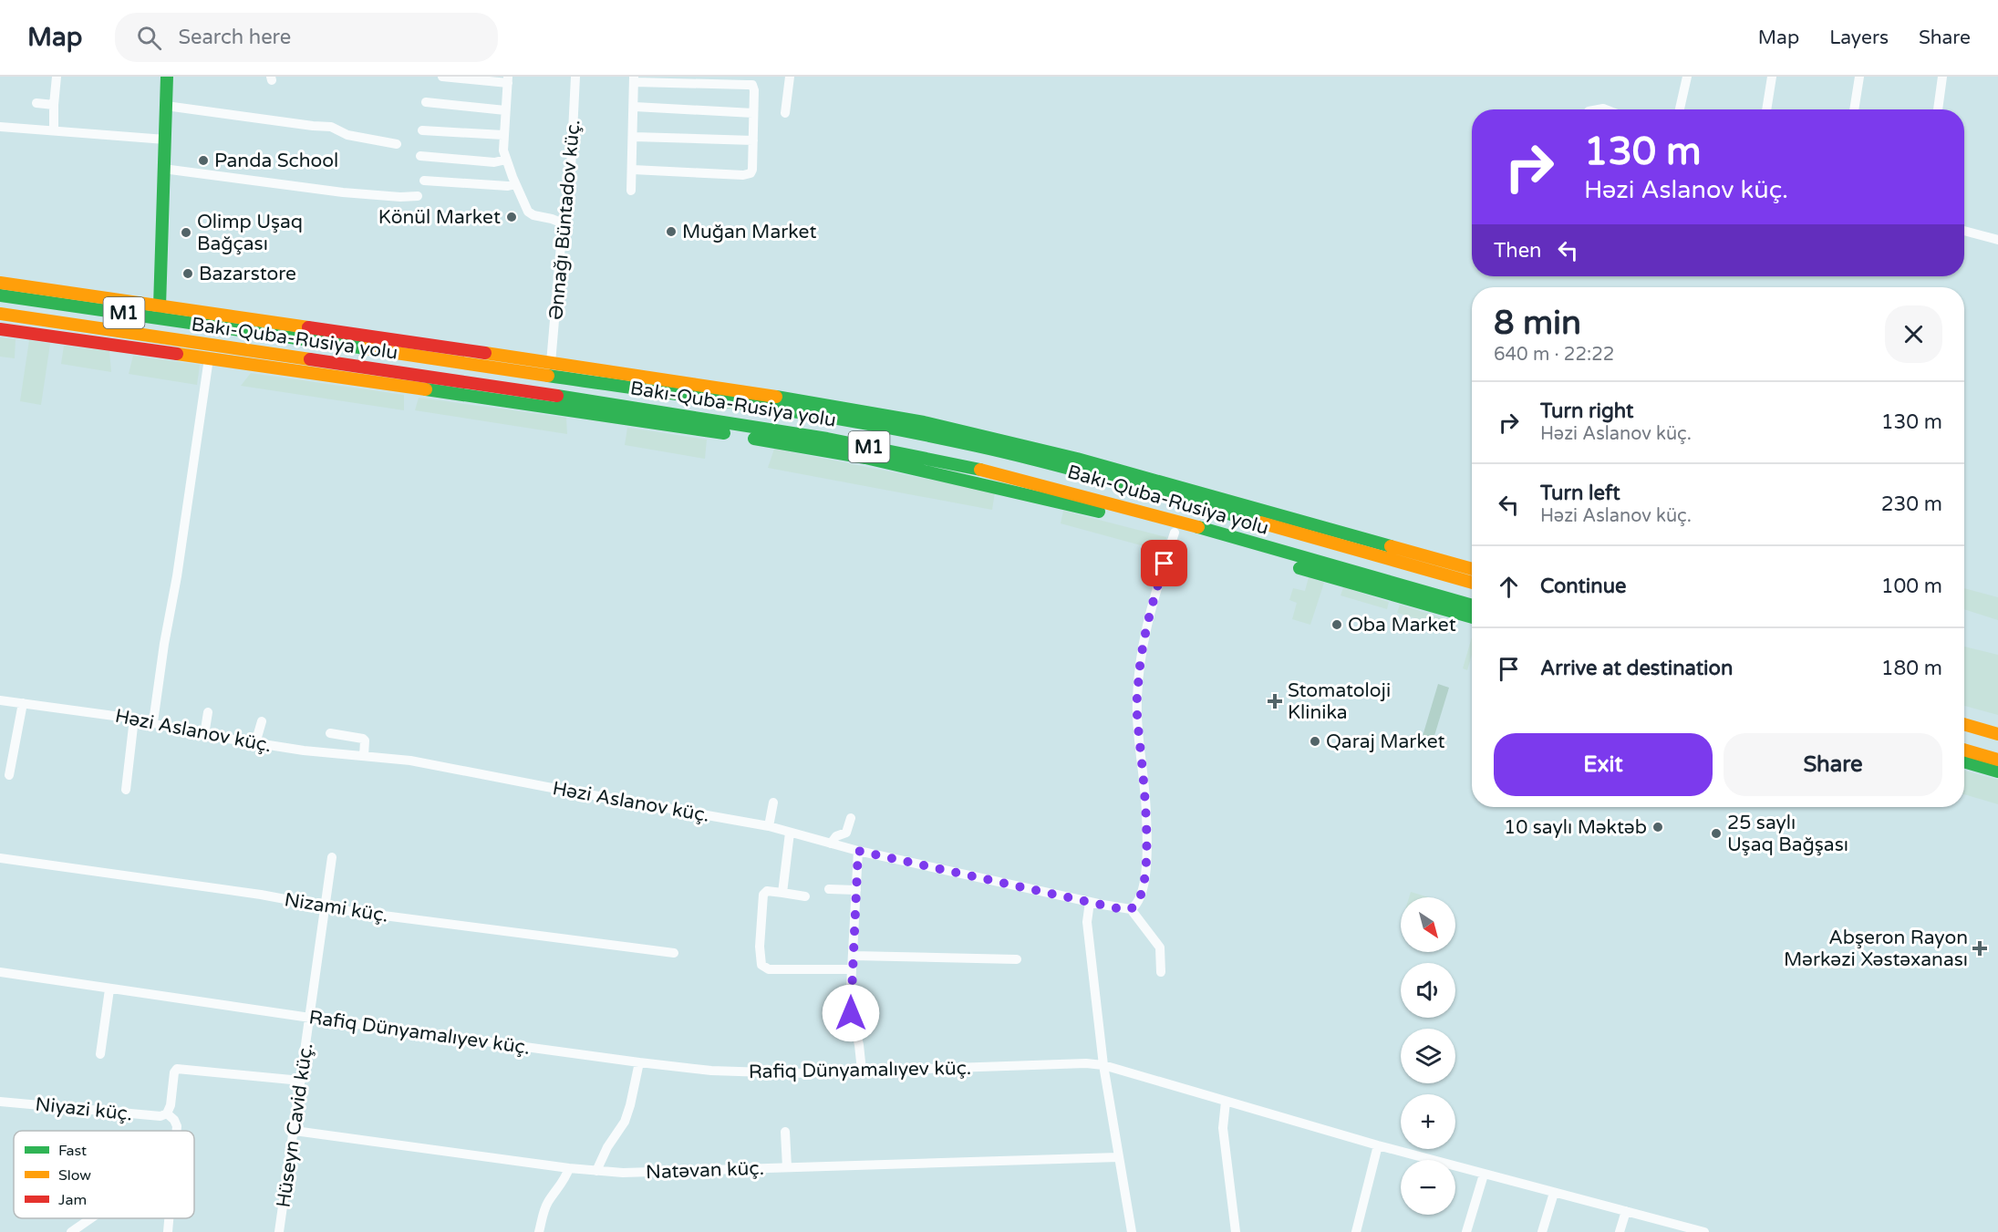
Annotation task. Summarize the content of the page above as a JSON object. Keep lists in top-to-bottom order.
{
  "streets": {
    "main road": ["M1", "Bakı-Quba-Rusiya yolu"],
    "street": [
      "Ənnağı Büntadov küç.",
      "Həzi Aslanov küç.",
      "Nizami küç.",
      "Rafiq Dünyamalıyev küç.",
      "Niyazi küç.",
      "Hüseyn Cavid küç.",
      "Natəvan küç."
    ]
  },
  "crossings": [
    ["Nizami küç.", "Hüseyn Cavid küç."],
    ["Rafiq Dünyamalıyev küç.", "Hüseyn Cavid küç."],
    ["Hüseyn Cavid küç.", "Natəvan küç."]
  ],
  "places": {
    "other": [
      "Panda School",
      "Könül Market",
      "Muğan Market",
      "Olimp Uşaq Bağçası",
      "Bazarstore",
      "Oba Market",
      "Qaraj Market",
      "10 saylı Məktəb",
      "25 saylı Uşaq Bağşası"
    ],
    "health": ["Stomatoloji Klinika", "Abşeron Rayon Mərkəzi Xəstəxanası"]
  },
  "legend": ["Fast", "Slow", "Jam"],
  "north": "bottom right",
  "page": {
    "header": "Map",
    "search": "Search here",
    "nav": ["Map", "Layers", "Share"],
    "turn": ["130 m", "Həzi Aslanov küç."],
    "then": "Then",
    "heading": ["8 min", "640 m · 22:22"],
    "list": [
      {
        "name": "Turn right",
        "note": "Həzi Aslanov küç.",
        "value": "130 m"
      },
      {
        "name": "Turn left",
        "note": "Həzi Aslanov küç.",
        "value": "230 m"
      },
      {
        "name": "Continue",
        "value": "100 m"
      },
      {
        "name": "Arrive at destination",
        "value": "180 m"
      }
    ],
    "buttons": ["Exit", "Share"],
    "map_buttons": ["+", "−"]
  }
}
